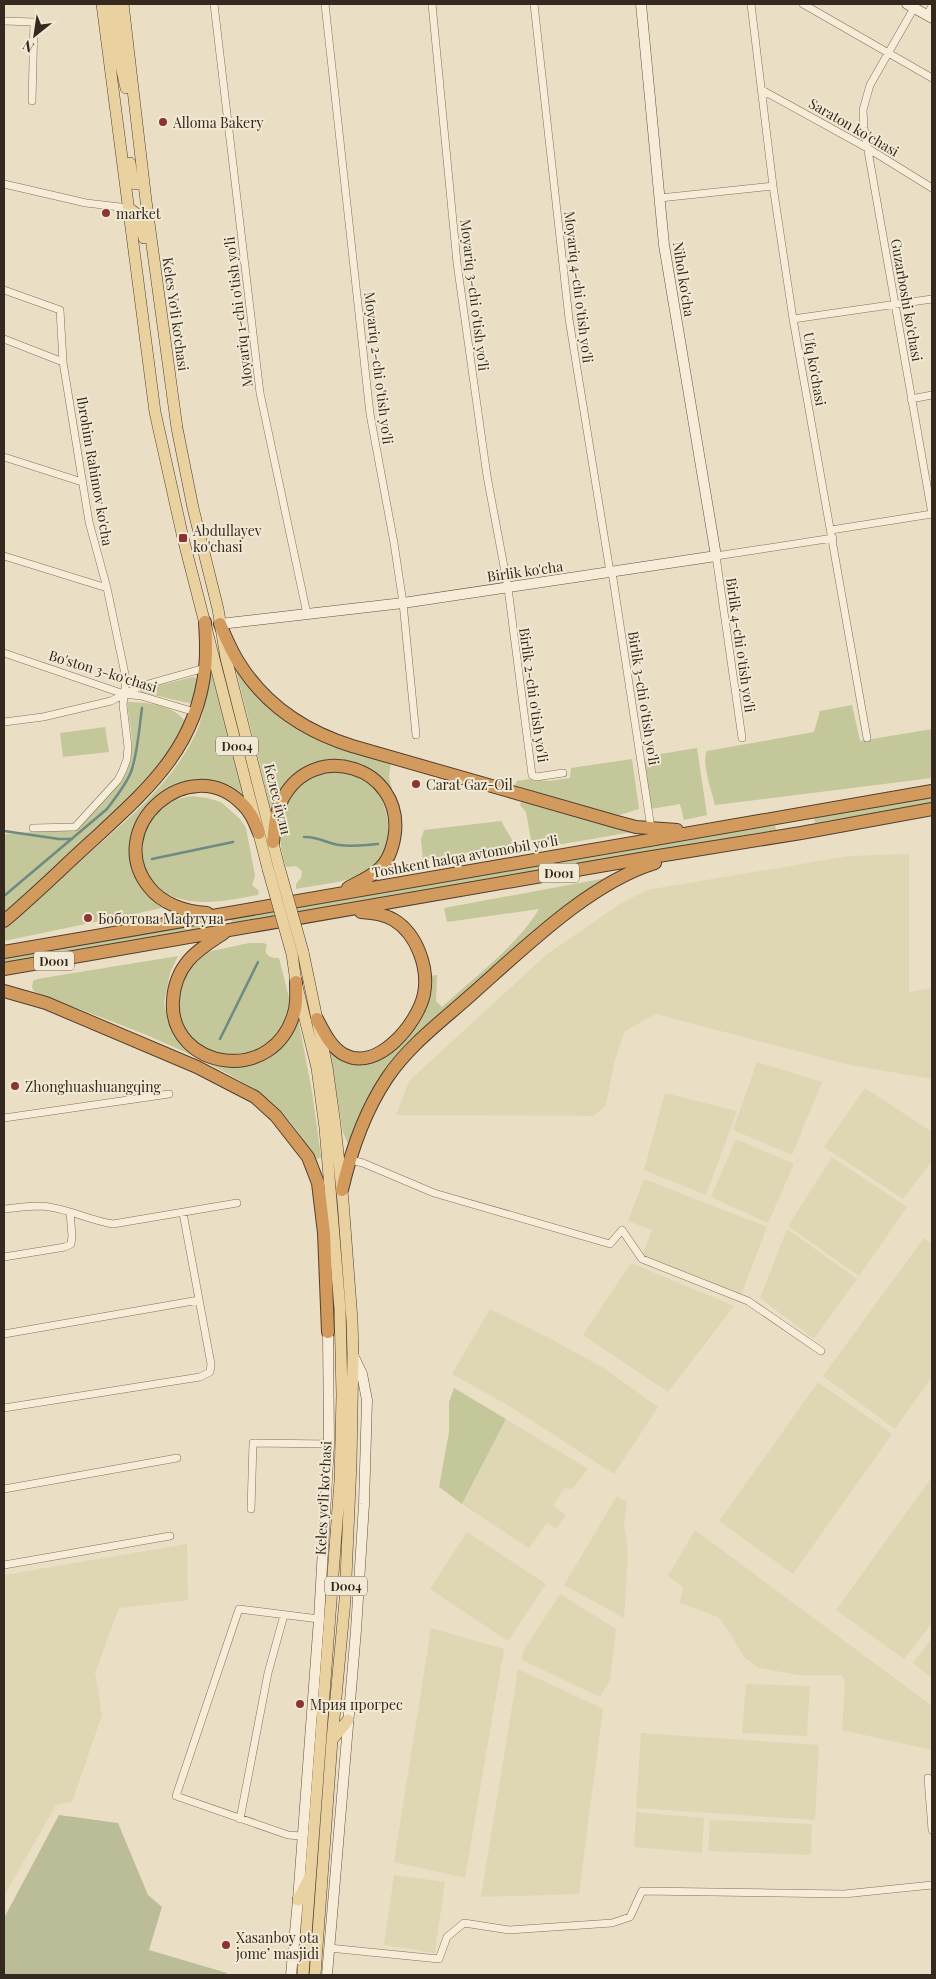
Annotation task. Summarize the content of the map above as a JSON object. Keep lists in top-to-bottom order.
{
  "streets": {
    "highway": ["Toshkent halqa avtomobil yo'li", "D001"],
    "main road": [
      "Keles Yoʻli koʻchasi",
      "D004",
      "Келес йули",
      "Keles yoʻli koʻchasi"
    ],
    "street": [
      "Saraton ko'chasi",
      "Nihol ko'cha",
      "Moyariq 4-chi o'tish yo'li",
      "Moyariq 3-chi o'tish yo'li",
      "Guzarboshi ko'chasi",
      "Moyariq 1-chi o'tish yo'li",
      "Moyariq 2-chi o'tish yo'li",
      "Ufq ko'chasi",
      "Ibrohim Rahimov ko'cha",
      "Birlik ko'cha",
      "Birlik 4-chi o'tish yo'li",
      "Bo'ston 3-ko'chasi",
      "Birlik 2-chi o'tish yo'li",
      "Birlik 3-chi o'tish yo'li"
    ]
  },
  "crossings": [
    ["Saraton ko'chasi", "Guzarboshi ko'chasi"],
    ["Saraton ko'chasi", "Ufq ko'chasi"],
    ["Nihol ko'cha", "Birlik ko'cha"],
    ["Nihol ko'cha", "Birlik 4-chi o'tish yo'li"],
    ["Moyariq 4-chi o'tish yo'li", "Birlik ko'cha"],
    ["Moyariq 4-chi o'tish yo'li", "Birlik 3-chi o'tish yo'li"],
    ["Moyariq 3-chi o'tish yo'li", "Birlik ko'cha"],
    ["Moyariq 3-chi o'tish yo'li", "Birlik 2-chi o'tish yo'li"],
    ["Guzarboshi ko'chasi", "Birlik ko'cha"],
    ["Moyariq 1-chi o'tish yo'li", "Birlik ko'cha"],
    ["Keles Yoʻli koʻchasi", "Birlik ko'cha"],
    ["Keles Yoʻli koʻchasi", "Келес йули"],
    ["Moyariq 2-chi o'tish yo'li", "Birlik ko'cha"],
    ["Ufq ko'chasi", "Birlik ko'cha"],
    ["Ibrohim Rahimov ko'cha", "Bo'ston 3-ko'chasi"],
    ["Birlik ko'cha", "Birlik 4-chi o'tish yo'li"],
    ["Birlik ko'cha", "Birlik 2-chi o'tish yo'li"],
    ["Birlik ko'cha", "Birlik 3-chi o'tish yo'li"],
    ["Birlik ko'cha", "Келес йули"],
    ["D004", "Келес йули"],
    ["D004", "Keles yoʻli koʻchasi"]
  ],
  "places": {
    "other": [
      "Alloma Bakery",
      "market",
      "Carat Gaz-Oil",
      "Боботова Мафтуна",
      "Zhonghuashuangqing",
      "Мрия прогрес",
      "Xasanboy ota jome’ masjidi"
    ],
    "transit": ["Abdullayev ko'chasi"]
  },
  "north": "bottom left"
}
